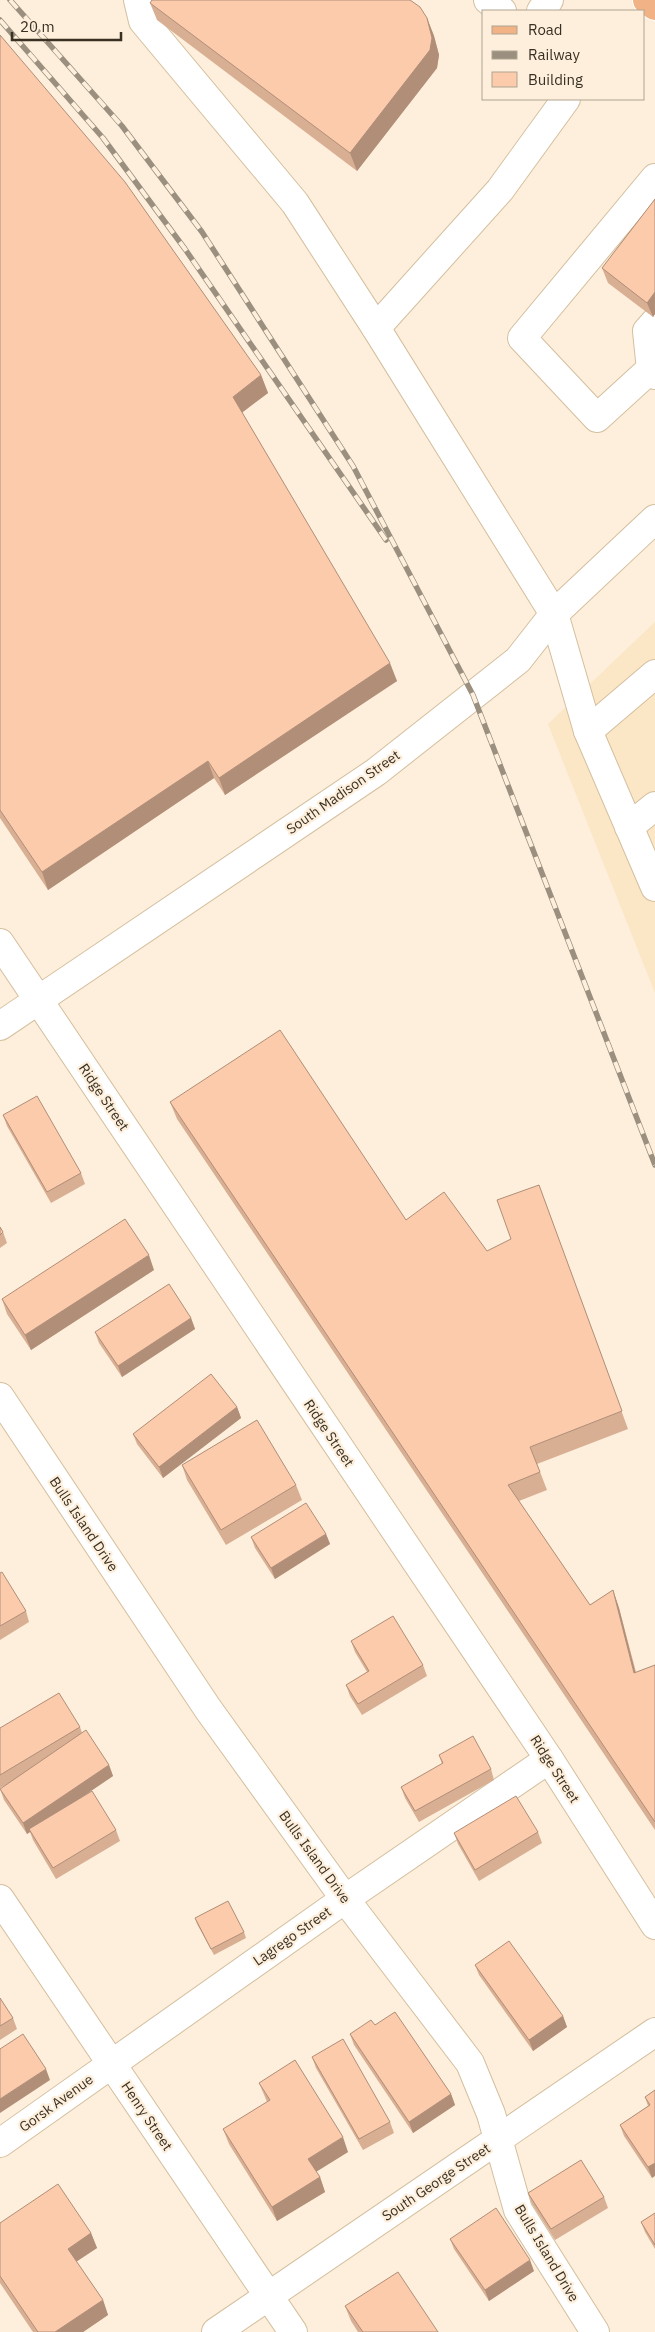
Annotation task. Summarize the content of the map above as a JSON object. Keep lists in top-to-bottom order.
{
  "streets": {
    "street": [
      "South Madison Street",
      "Ridge Street",
      "Bulls Island Drive",
      "Lagrego Street",
      "Gorsk Avenue",
      "Henry Street",
      "South George Street"
    ]
  },
  "crossings": [
    ["South Madison Street", "Ridge Street"],
    ["Ridge Street", "Lagrego Street"],
    ["Bulls Island Drive", "Lagrego Street"],
    ["Bulls Island Drive", "South George Street"],
    ["Lagrego Street", "Gorsk Avenue"],
    ["Lagrego Street", "Henry Street"],
    ["Gorsk Avenue", "Henry Street"],
    ["Henry Street", "South George Street"]
  ],
  "legend": ["Road", "Railway", "Building"],
  "scale_bar": "20 m"
}
